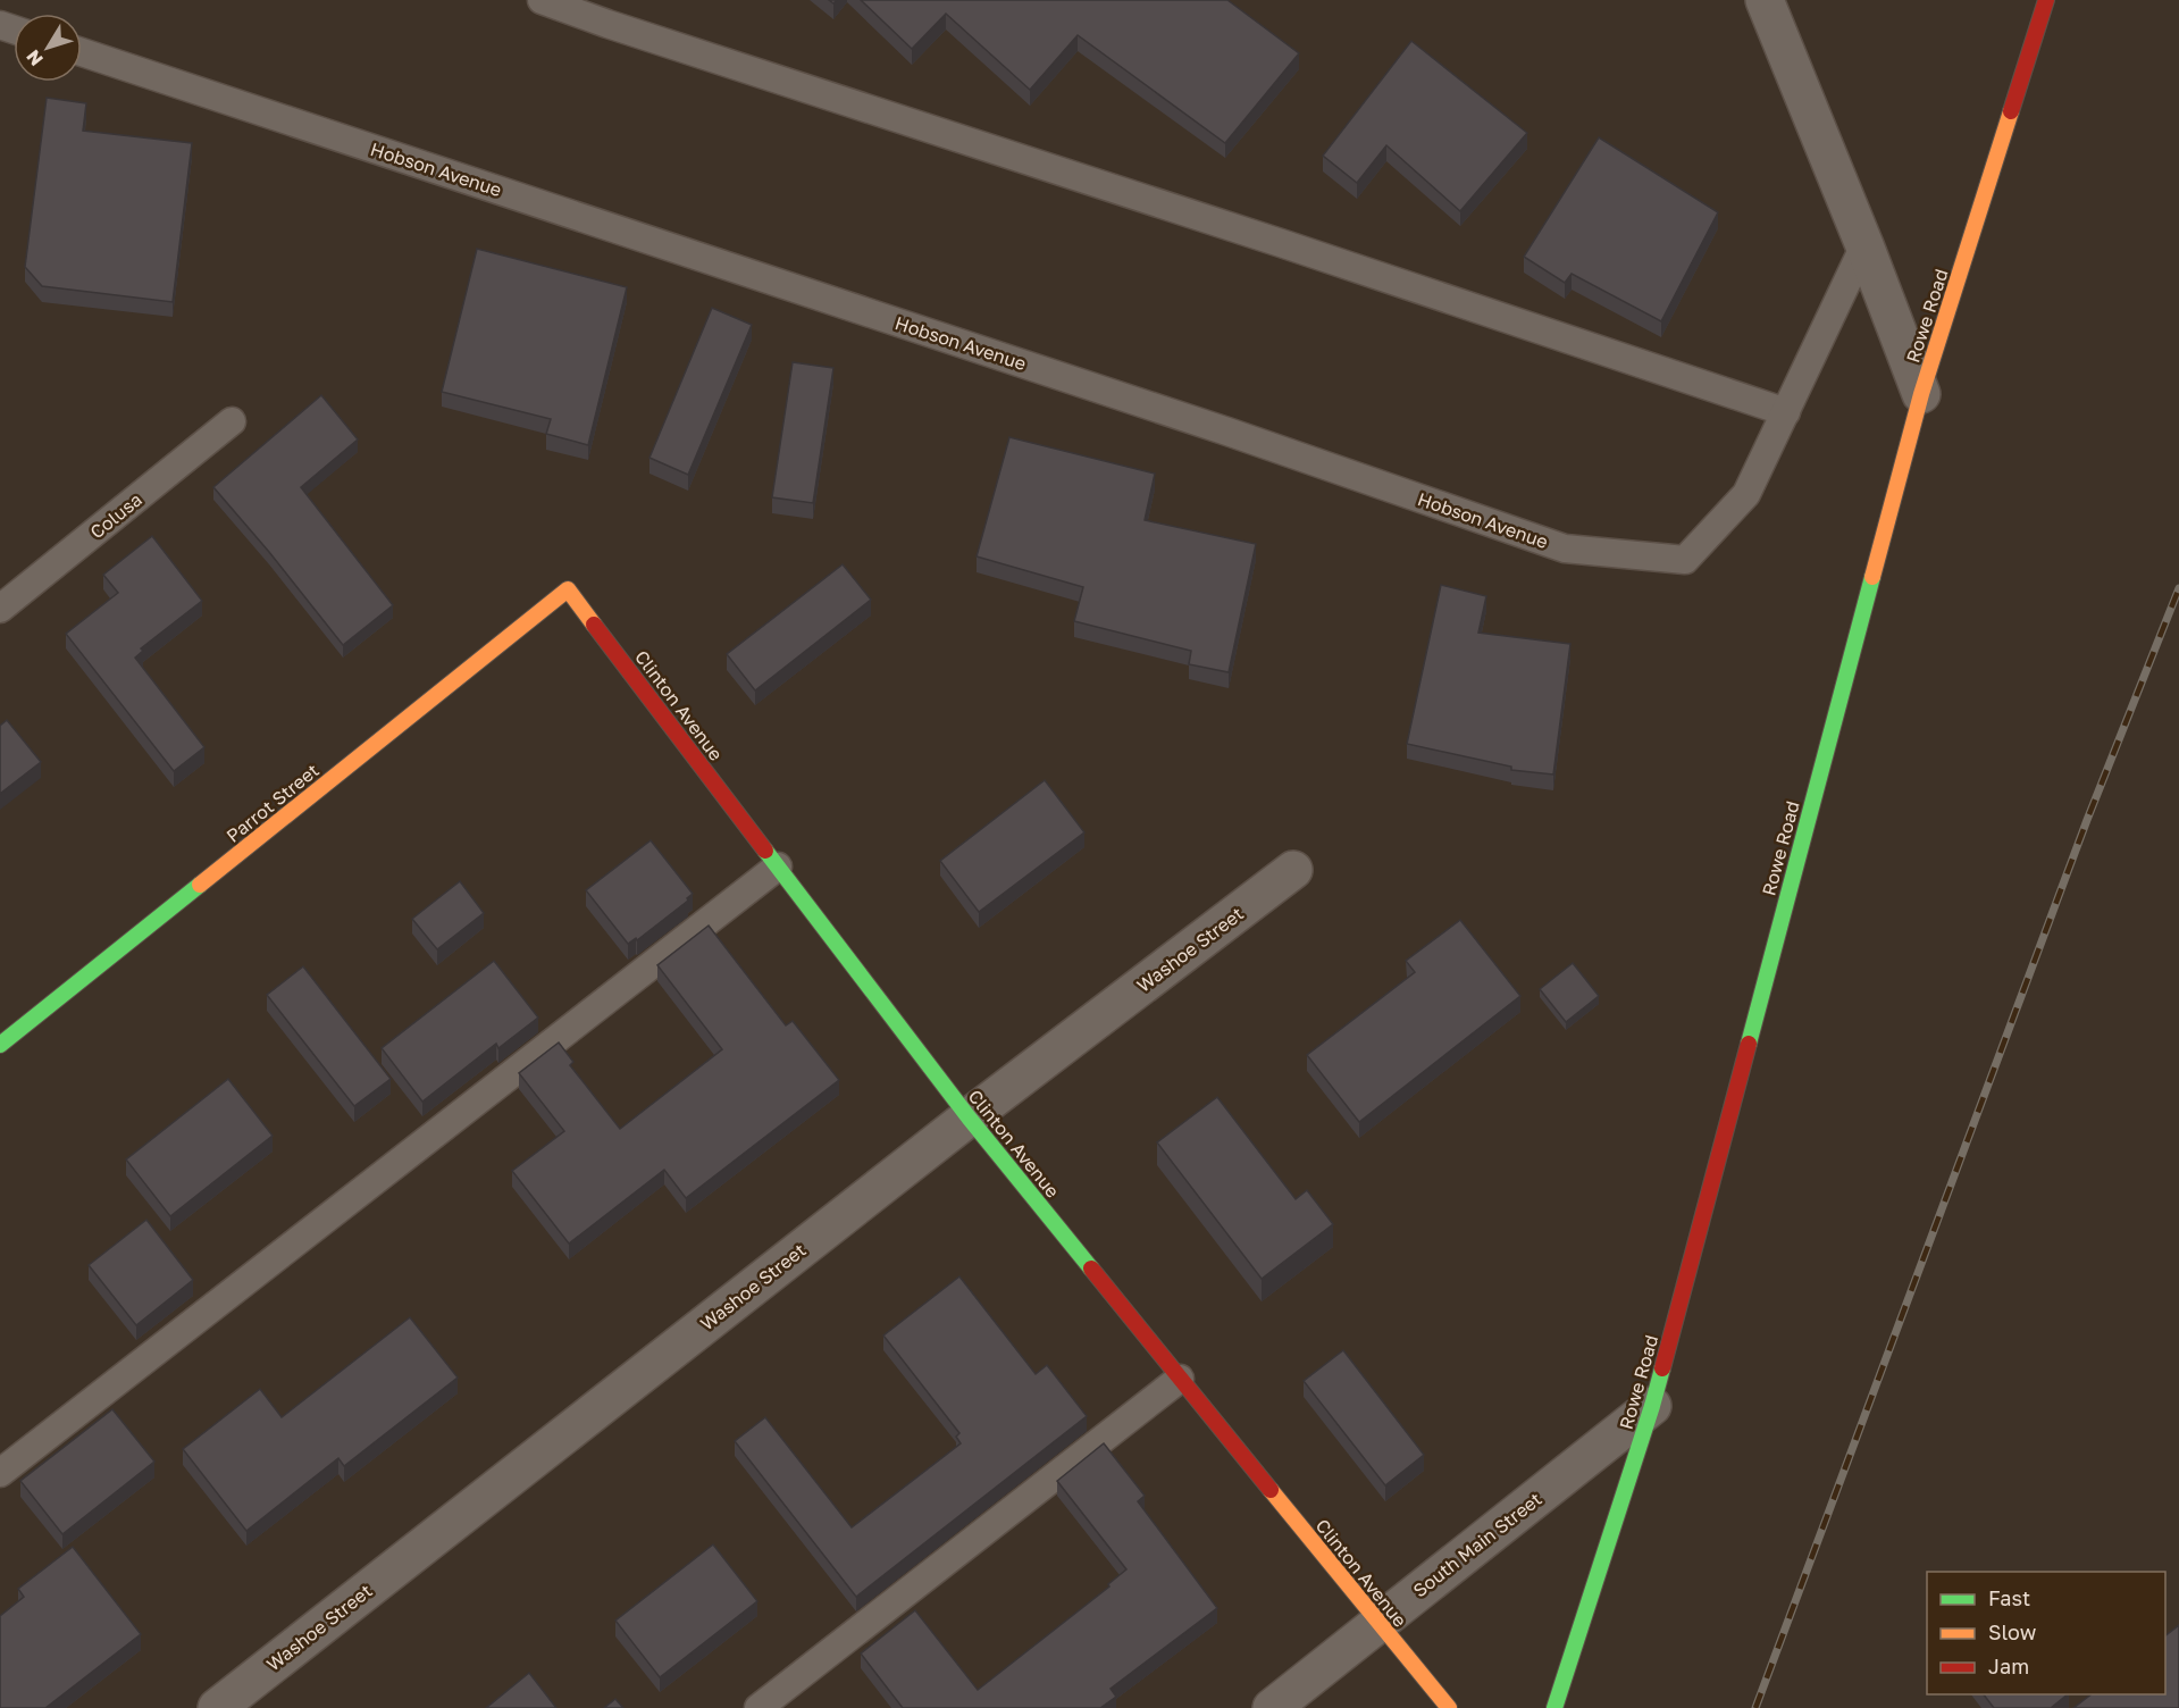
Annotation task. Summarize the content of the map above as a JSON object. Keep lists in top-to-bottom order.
{
  "streets": {
    "street": [
      "Rowe Road",
      "Clinton Avenue",
      "Parrot Street",
      "Washoe Street",
      "South Main Street"
    ],
    "lane": ["Hobson Avenue", "Colusa"]
  },
  "crossings": [
    ["Rowe Road", "South Main Street"],
    ["Clinton Avenue", "Parrot Street"],
    ["Clinton Avenue", "Washoe Street"],
    ["Clinton Avenue", "South Main Street"]
  ],
  "legend": ["Fast", "Slow", "Jam"],
  "north": "bottom left"
}
